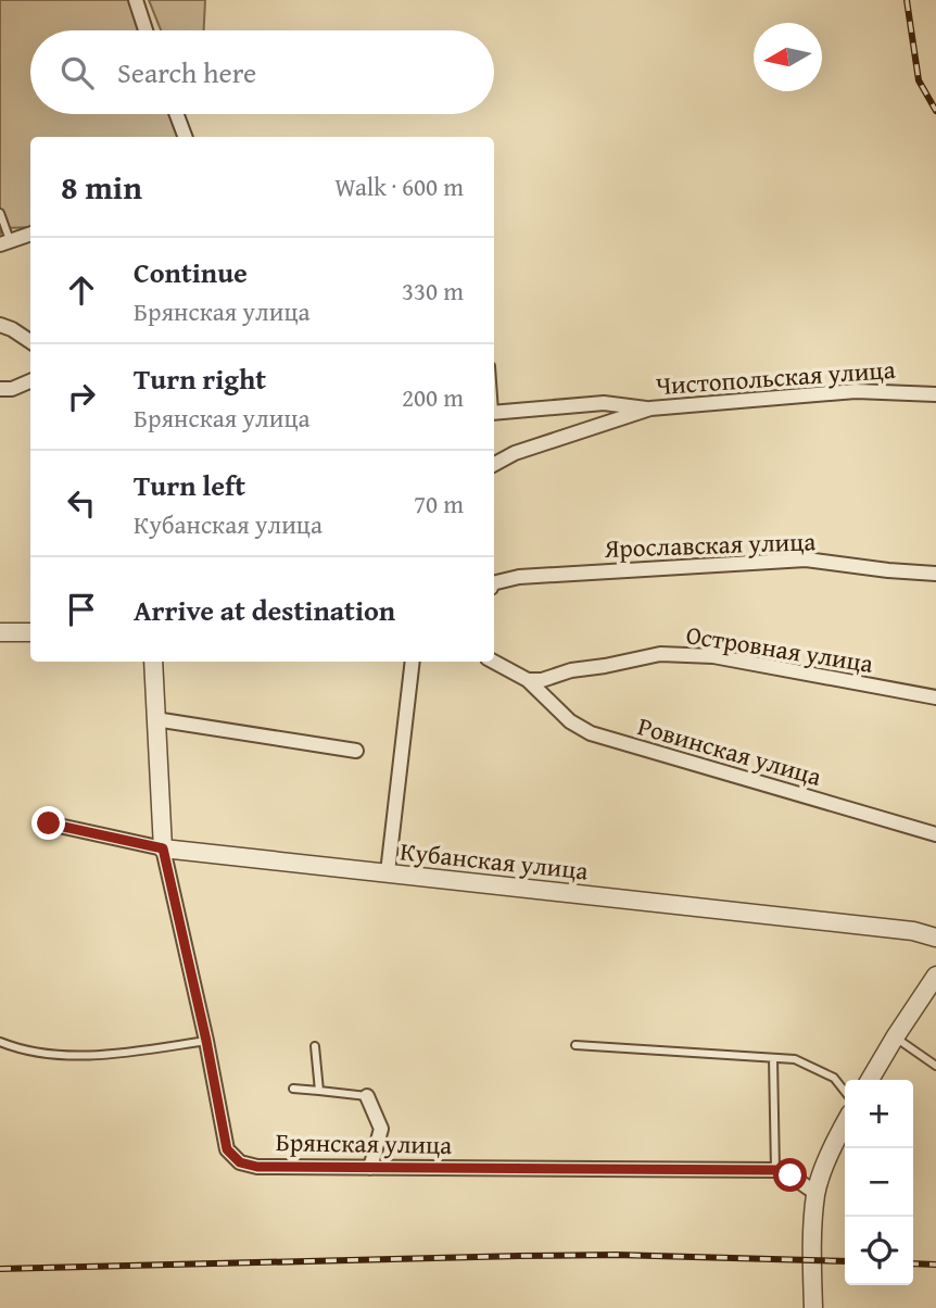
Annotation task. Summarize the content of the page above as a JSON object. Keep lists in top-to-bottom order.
{
  "streets": {
    "street": [
      "Чистопольская улица",
      "Ярославская улица",
      "Островная улица",
      "Ровинская улица",
      "Кубанская улица",
      "Брянская улица"
    ]
  },
  "crossings": [
    ["Островная улица", "Ровинская улица"],
    ["Кубанская улица", "Брянская улица"]
  ],
  "north": "left",
  "page": {
    "search": "Search here",
    "heading": ["8 min", "Walk · 600 m"],
    "list": [
      ["Continue", "Брянская улица", "330 m"],
      ["Turn right", "Брянская улица", "200 m"],
      ["Turn left", "Кубанская улица", "70 m"],
      "Arrive at destination"
    ],
    "map_buttons": ["+", "−"]
  }
}
